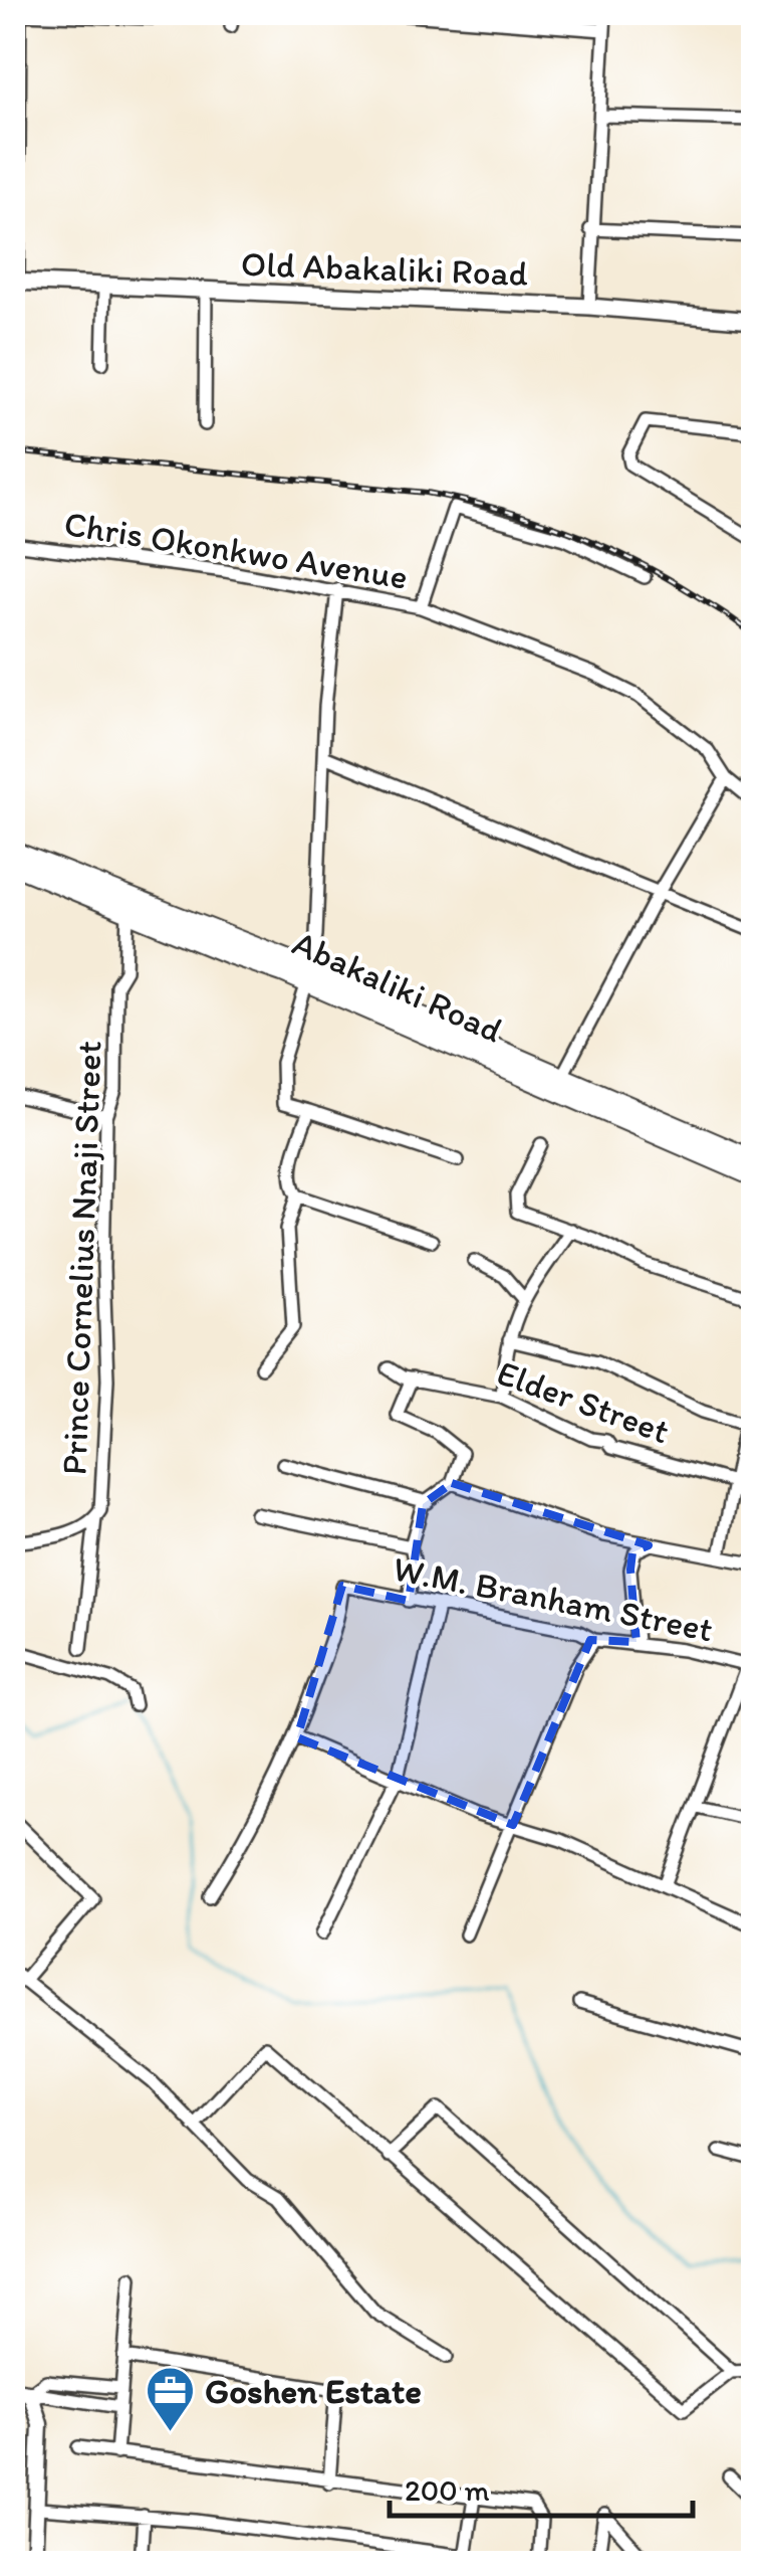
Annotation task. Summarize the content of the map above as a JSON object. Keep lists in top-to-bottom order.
{
  "streets": {
    "highway": ["Abakaliki Road"],
    "main road": ["Old Abakaliki Road"],
    "street": [
      "Chris Okonkwo Avenue",
      "Prince Cornelius Nnaji Street",
      "Elder Street",
      "W.M. Branham Street"
    ]
  },
  "crossings": [
    ["Abakaliki Road", "Prince Cornelius Nnaji Street"]
  ],
  "places": {
    "office": ["Goshen Estate"]
  },
  "scale_bar": "200 m"
}
